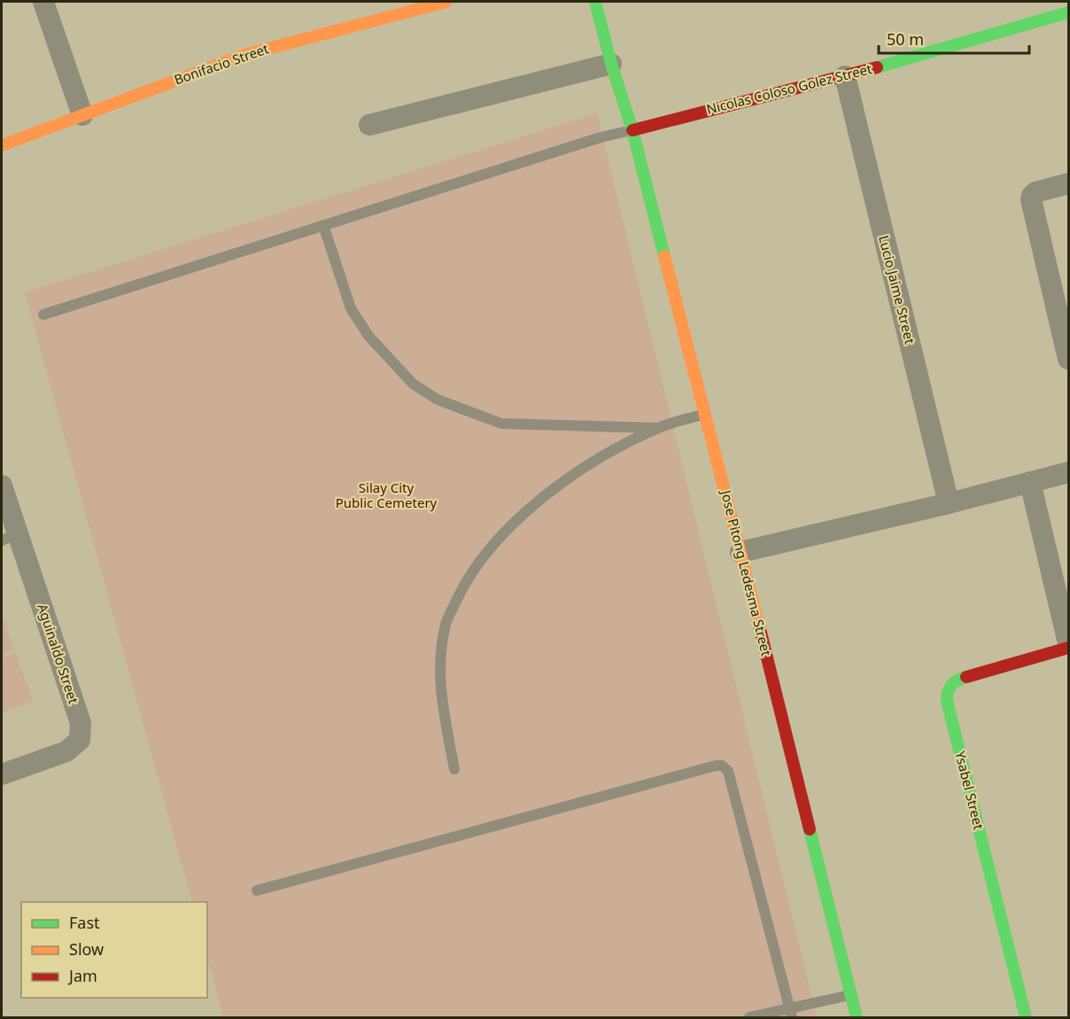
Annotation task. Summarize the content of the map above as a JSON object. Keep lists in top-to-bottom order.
{
  "streets": {
    "street": [
      "Bonifacio Street",
      "Nicolas Coloso Golez Street",
      "Lucio Jaime Street",
      "Jose Pitong Ledesma Street",
      "Aguinaldo Street",
      "Ysabel Street"
    ]
  },
  "crossings": [
    ["Nicolas Coloso Golez Street", "Lucio Jaime Street"],
    ["Nicolas Coloso Golez Street", "Jose Pitong Ledesma Street"]
  ],
  "parks": ["Silay City Public Cemetery"],
  "legend": ["Fast", "Slow", "Jam"],
  "scale_bar": "50 m"
}
